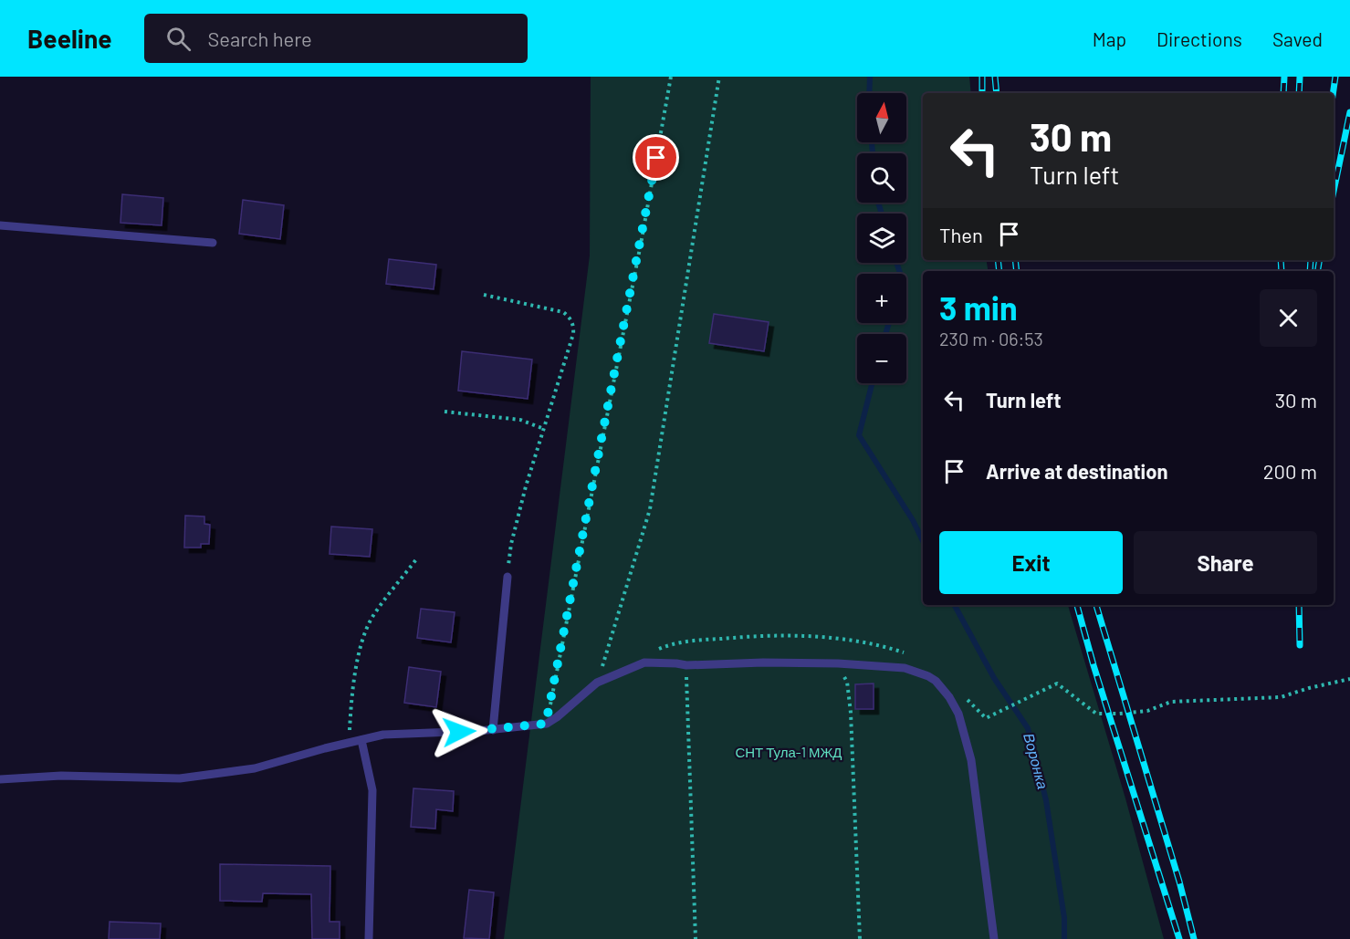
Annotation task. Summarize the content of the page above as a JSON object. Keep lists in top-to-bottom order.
{
  "water": ["Воронка"],
  "parks": ["СНТ Тула-1 МЖД"],
  "north": "top",
  "page": {
    "header": "Beeline",
    "search": "Search here",
    "nav": ["Map", "Directions", "Saved"],
    "map_buttons": ["+", "−"],
    "turn": ["30 m", "Turn left"],
    "then": "Then",
    "heading": ["3 min", "230 m · 06:53"],
    "list": [
      {
        "name": "Turn left",
        "value": "30 m"
      },
      {
        "name": "Arrive at destination",
        "value": "200 m"
      }
    ],
    "buttons": ["Exit", "Share"]
  }
}
